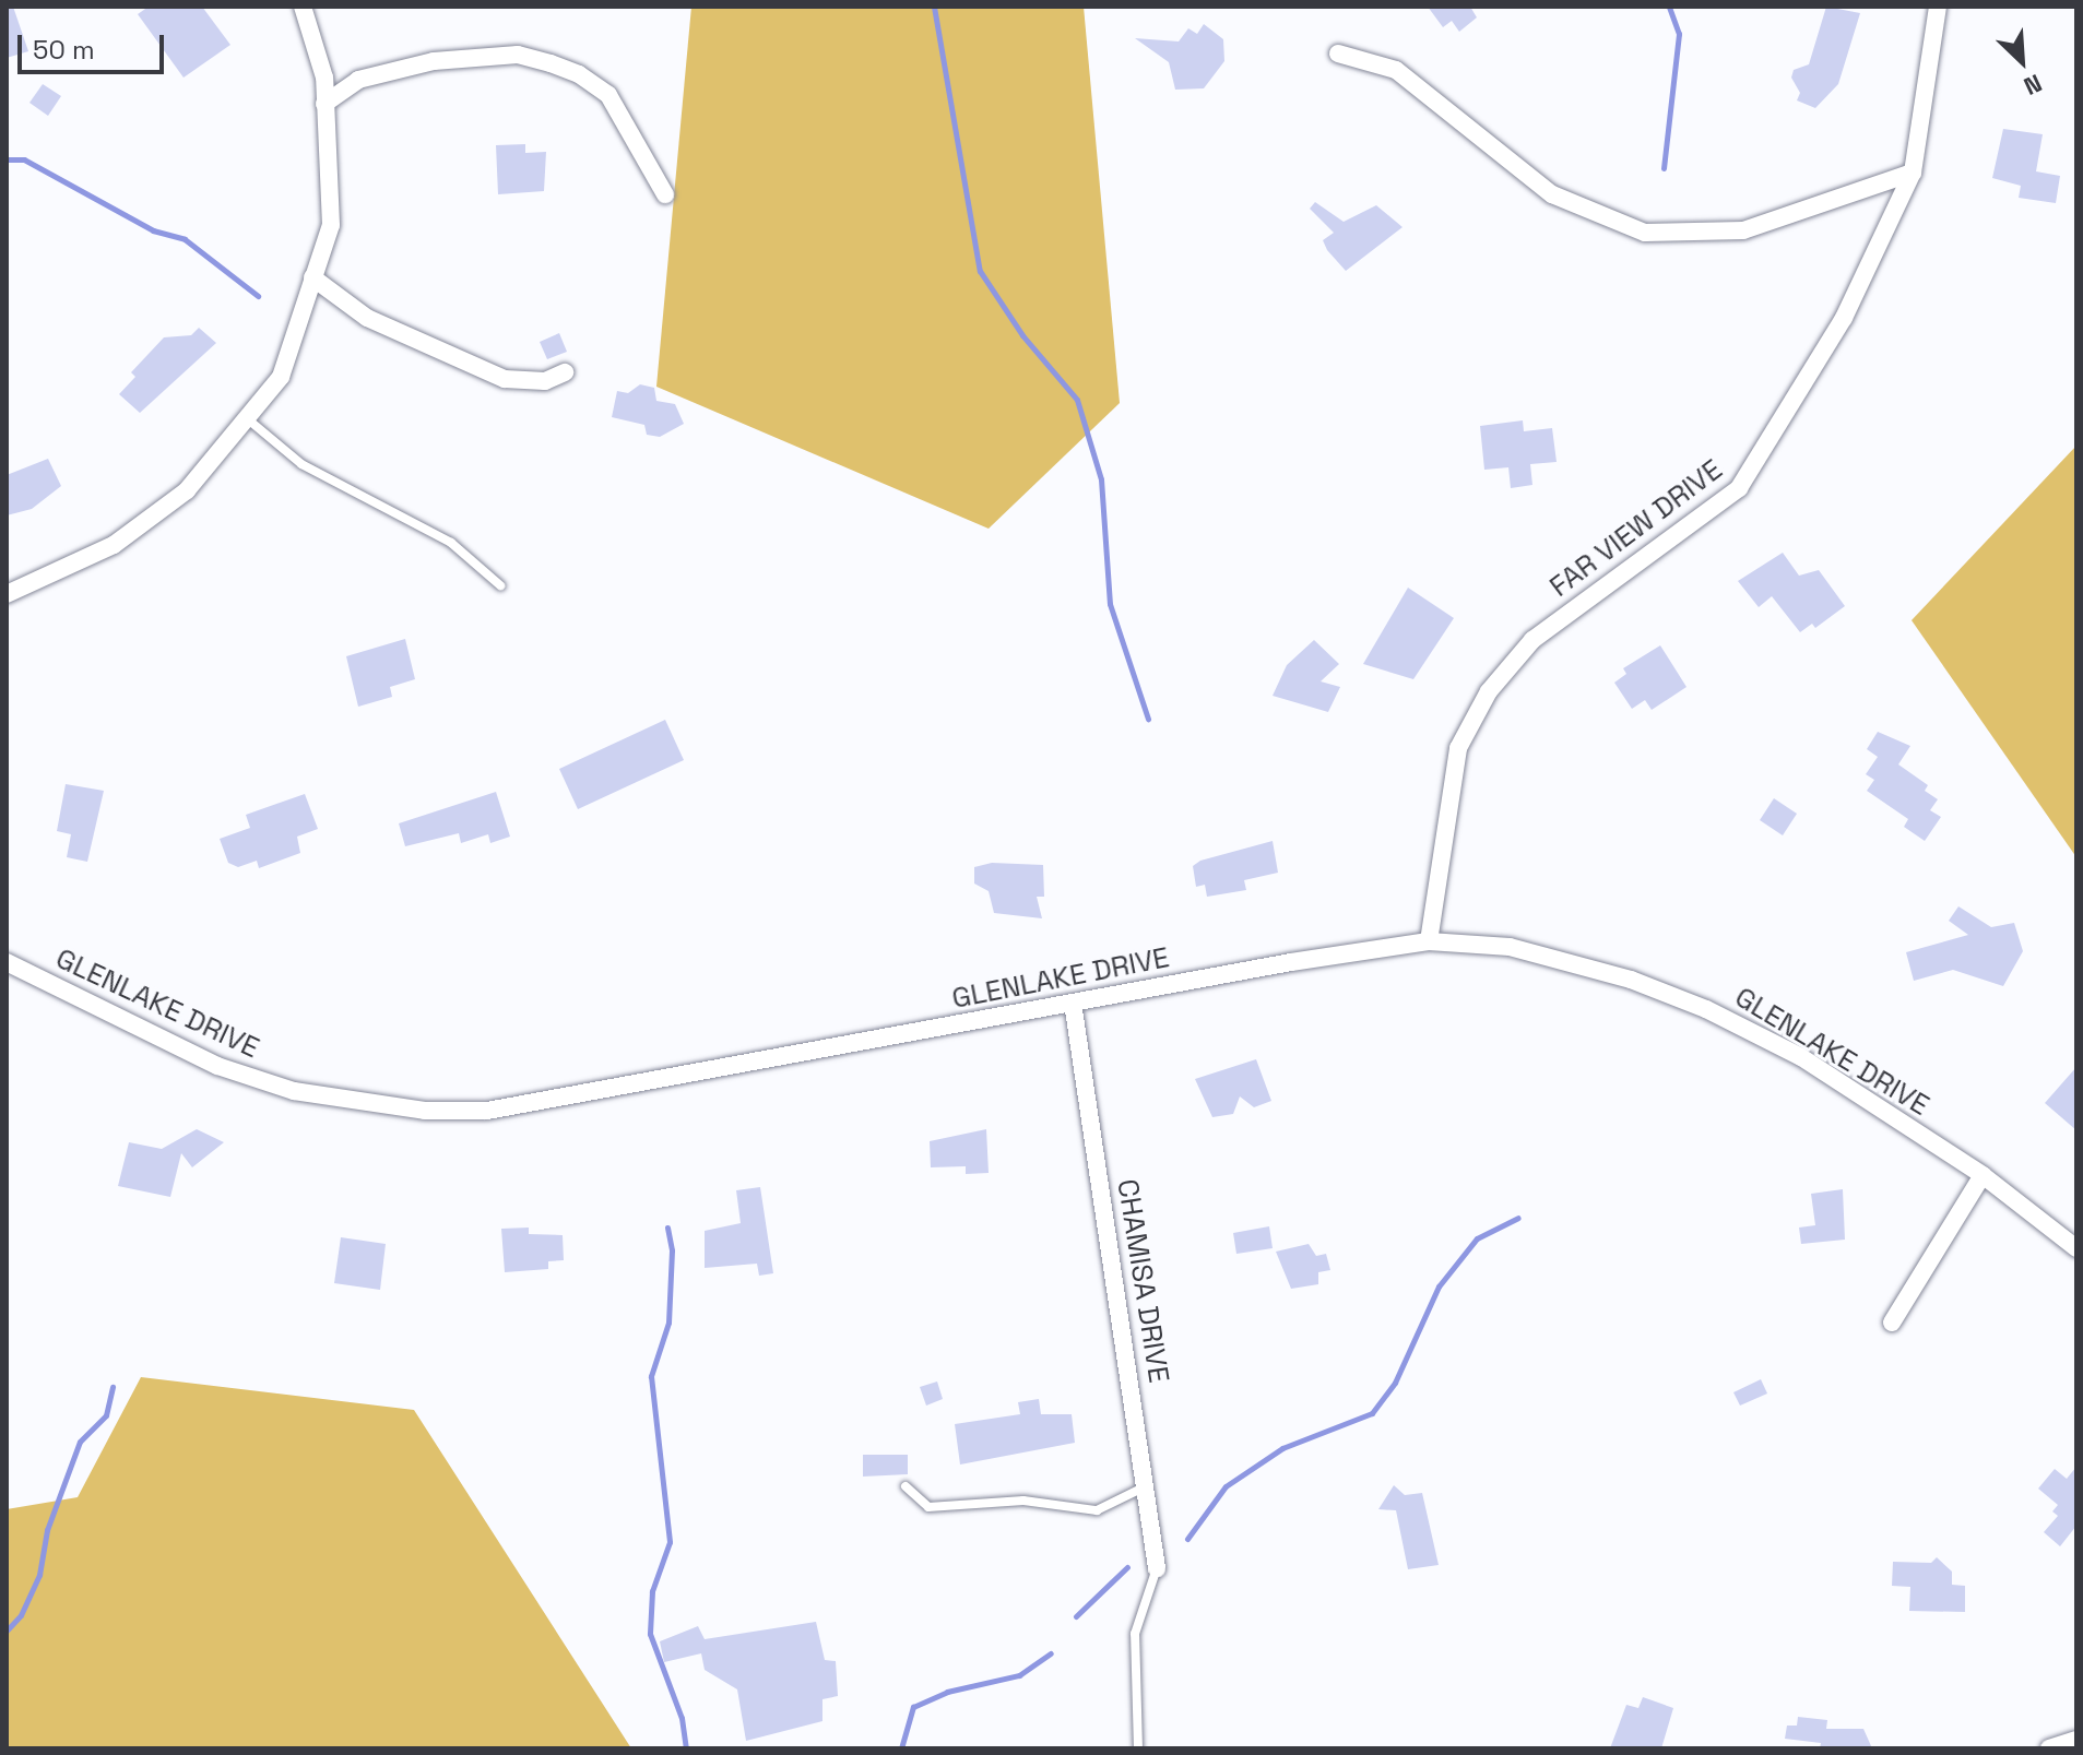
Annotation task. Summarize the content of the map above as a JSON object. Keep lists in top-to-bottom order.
{
  "streets": {
    "street": ["FAR VIEW DRIVE", "GLENLAKE DRIVE", "CHAMISA DRIVE"]
  },
  "crossings": [
    ["FAR VIEW DRIVE", "GLENLAKE DRIVE"],
    ["GLENLAKE DRIVE", "CHAMISA DRIVE"]
  ],
  "scale_bar": "50 m",
  "north": "bottom right"
}
